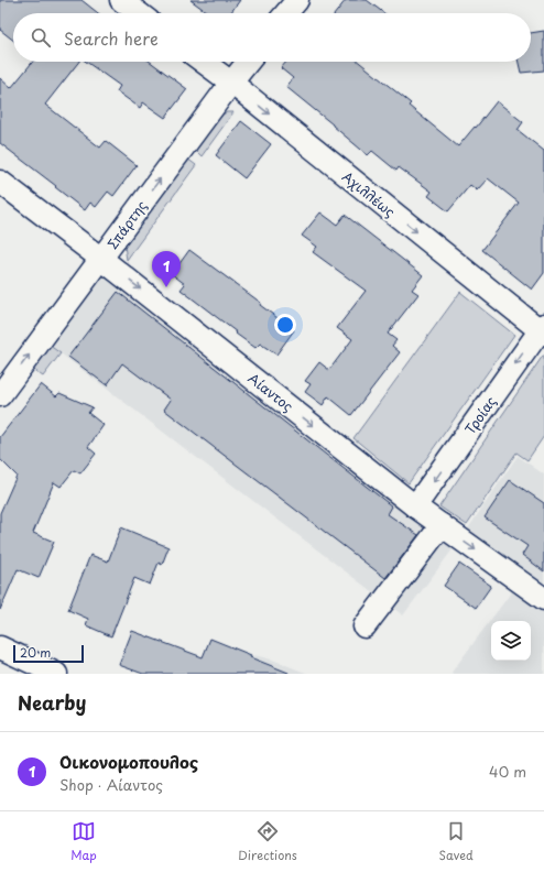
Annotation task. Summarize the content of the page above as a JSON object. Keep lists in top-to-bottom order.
{
  "streets": {
    "street": [
      "Αχιλλέως",
      "Σπάρτης",
      "Αίαντος",
      "Τροίας"
    ]
  },
  "crossings": [
    ["Αχιλλέως", "Σπάρτης"],
    ["Αχιλλέως", "Τροίας"],
    ["Σπάρτης", "Αίαντος"],
    ["Αίαντος", "Τροίας"]
  ],
  "one_way": [
    "Αχιλλέως",
    "Σπάρτης",
    "Αίαντος",
    "Τροίας"
  ],
  "scale_bar": "20 m",
  "page": {
    "search": "Search here",
    "pins": "1",
    "scale": "20 m",
    "heading": "Nearby",
    "list": [
      {
        "mark": "1",
        "name": "Οικονομοπουλος",
        "note": "Shop · Αίαντος",
        "value": "40 m"
      }
    ],
    "nav": ["Map", "Directions", "Saved"]
  }
}
